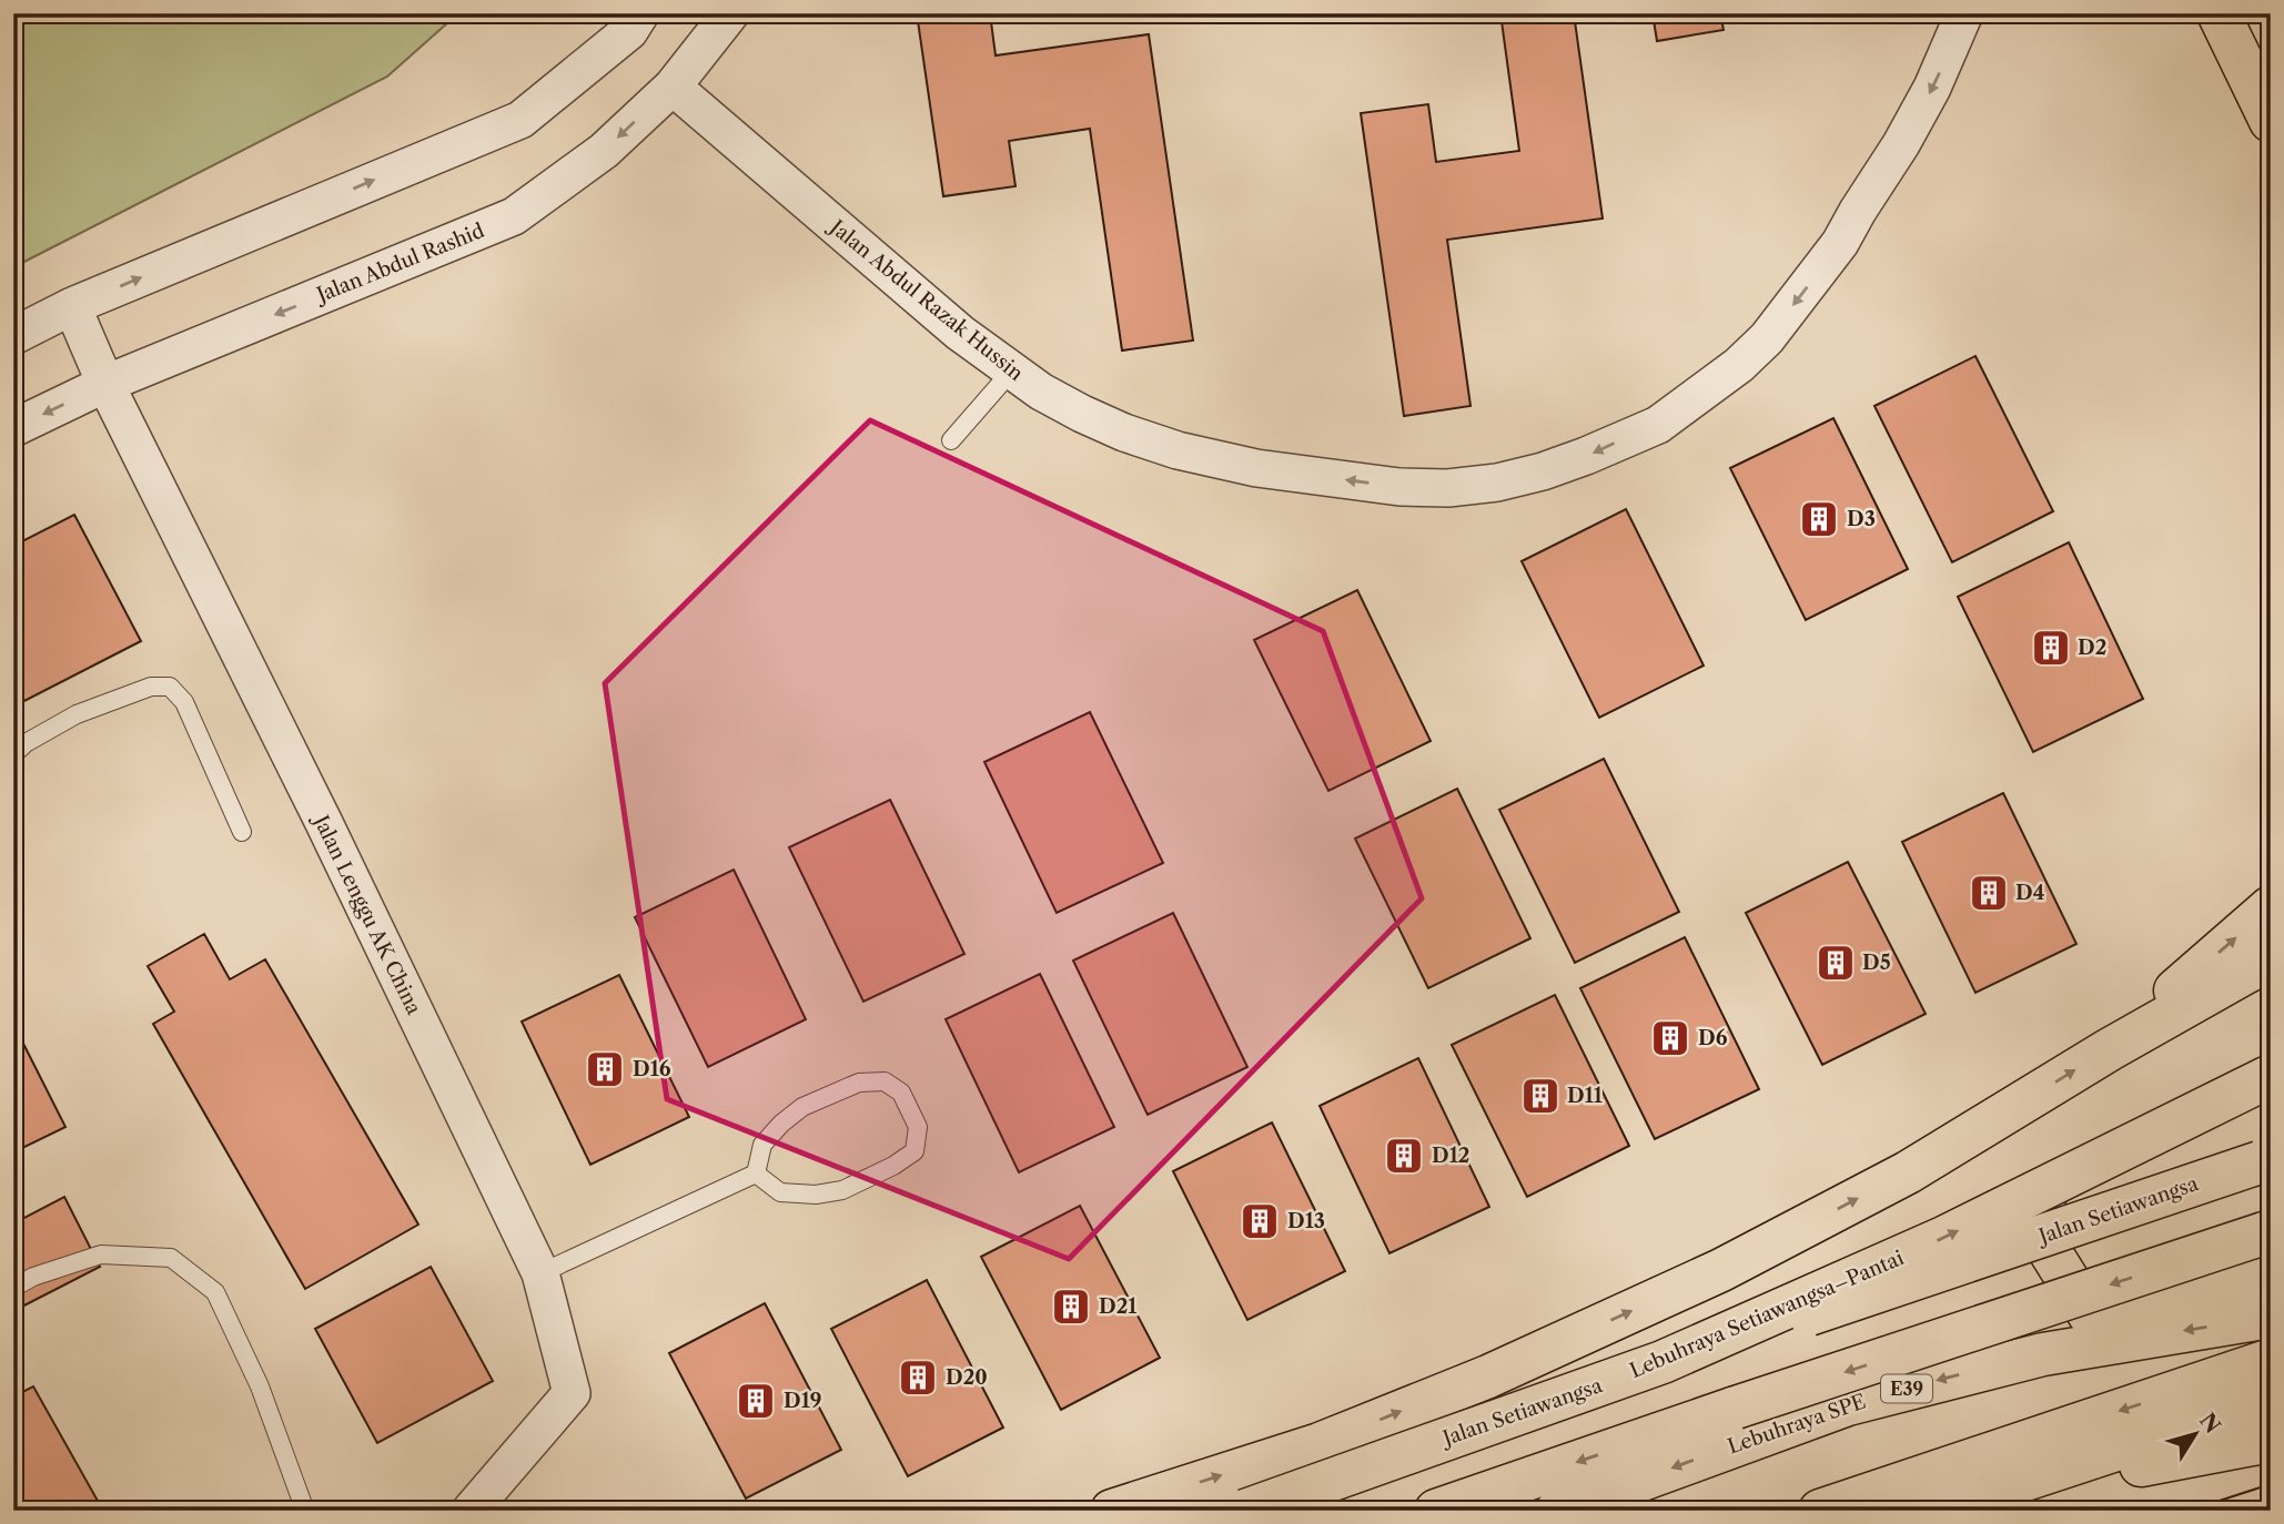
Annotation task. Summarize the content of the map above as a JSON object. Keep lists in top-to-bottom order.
{
  "streets": {
    "main road": [
      "Jalan Setiawangsa",
      "Lebuhraya Setiawangsa–Pantai",
      "E39",
      "Lebuhraya SPE"
    ],
    "street": ["Jalan Abdul Rashid", "Jalan Abdul Razak Hussin", "Jalan Lenggu AK China"]
  },
  "crossings": [
    ["Jalan Abdul Rashid", "Jalan Abdul Razak Hussin"],
    ["Jalan Abdul Rashid", "Jalan Lenggu AK China"]
  ],
  "one_way": ["Jalan Abdul Razak Hussin"],
  "places": {
    "building": [
      "D3",
      "D2",
      "D4",
      "D5",
      "D6",
      "D16",
      "D11",
      "D12",
      "D13",
      "D21",
      "D20",
      "D19"
    ]
  },
  "north": "top right"
}
